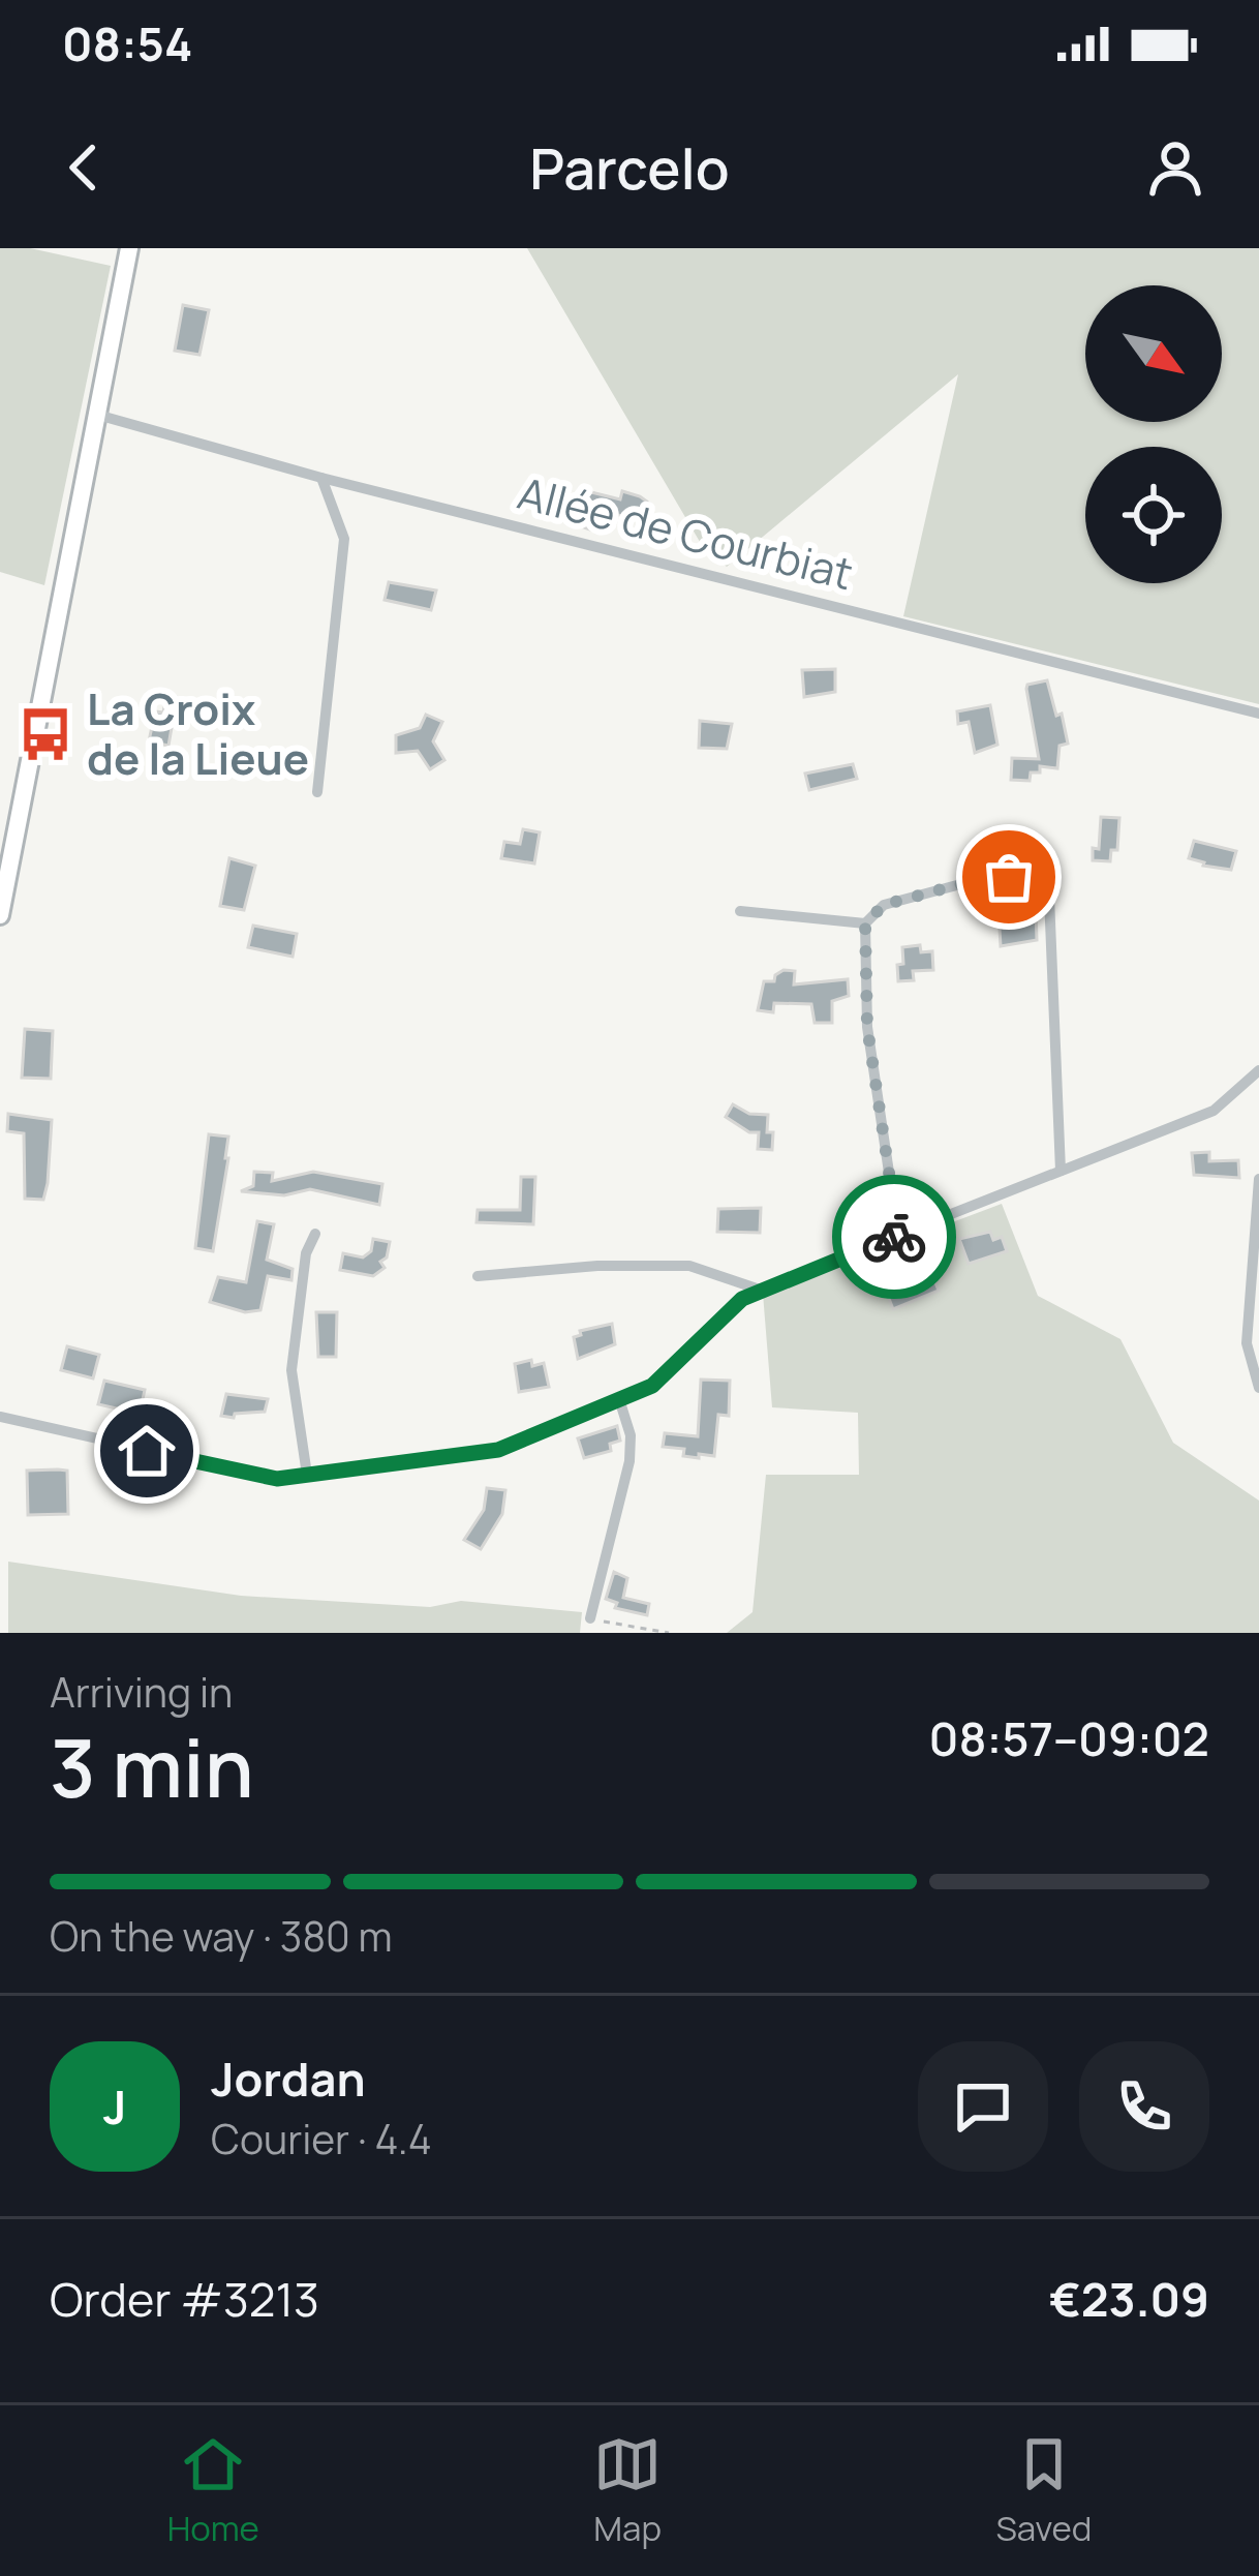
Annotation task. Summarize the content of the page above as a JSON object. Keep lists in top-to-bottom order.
{
  "streets": {
    "street": ["Allée de Courbiat"]
  },
  "places": {
    "bus stop": ["La Croix de la Lieue"]
  },
  "north": "bottom right",
  "page": {
    "status": "08:54",
    "header": "Parcelo",
    "heading": ["3 min", "Arriving in", "08:57–09:02"],
    "panel": [
      "Jordan",
      "Courier · 4.4",
      "Order #3213",
      "€23.09"
    ],
    "bar": "On the way · 380 m",
    "round": "J",
    "tabs": ["Home", "Map", "Saved"]
  }
}
